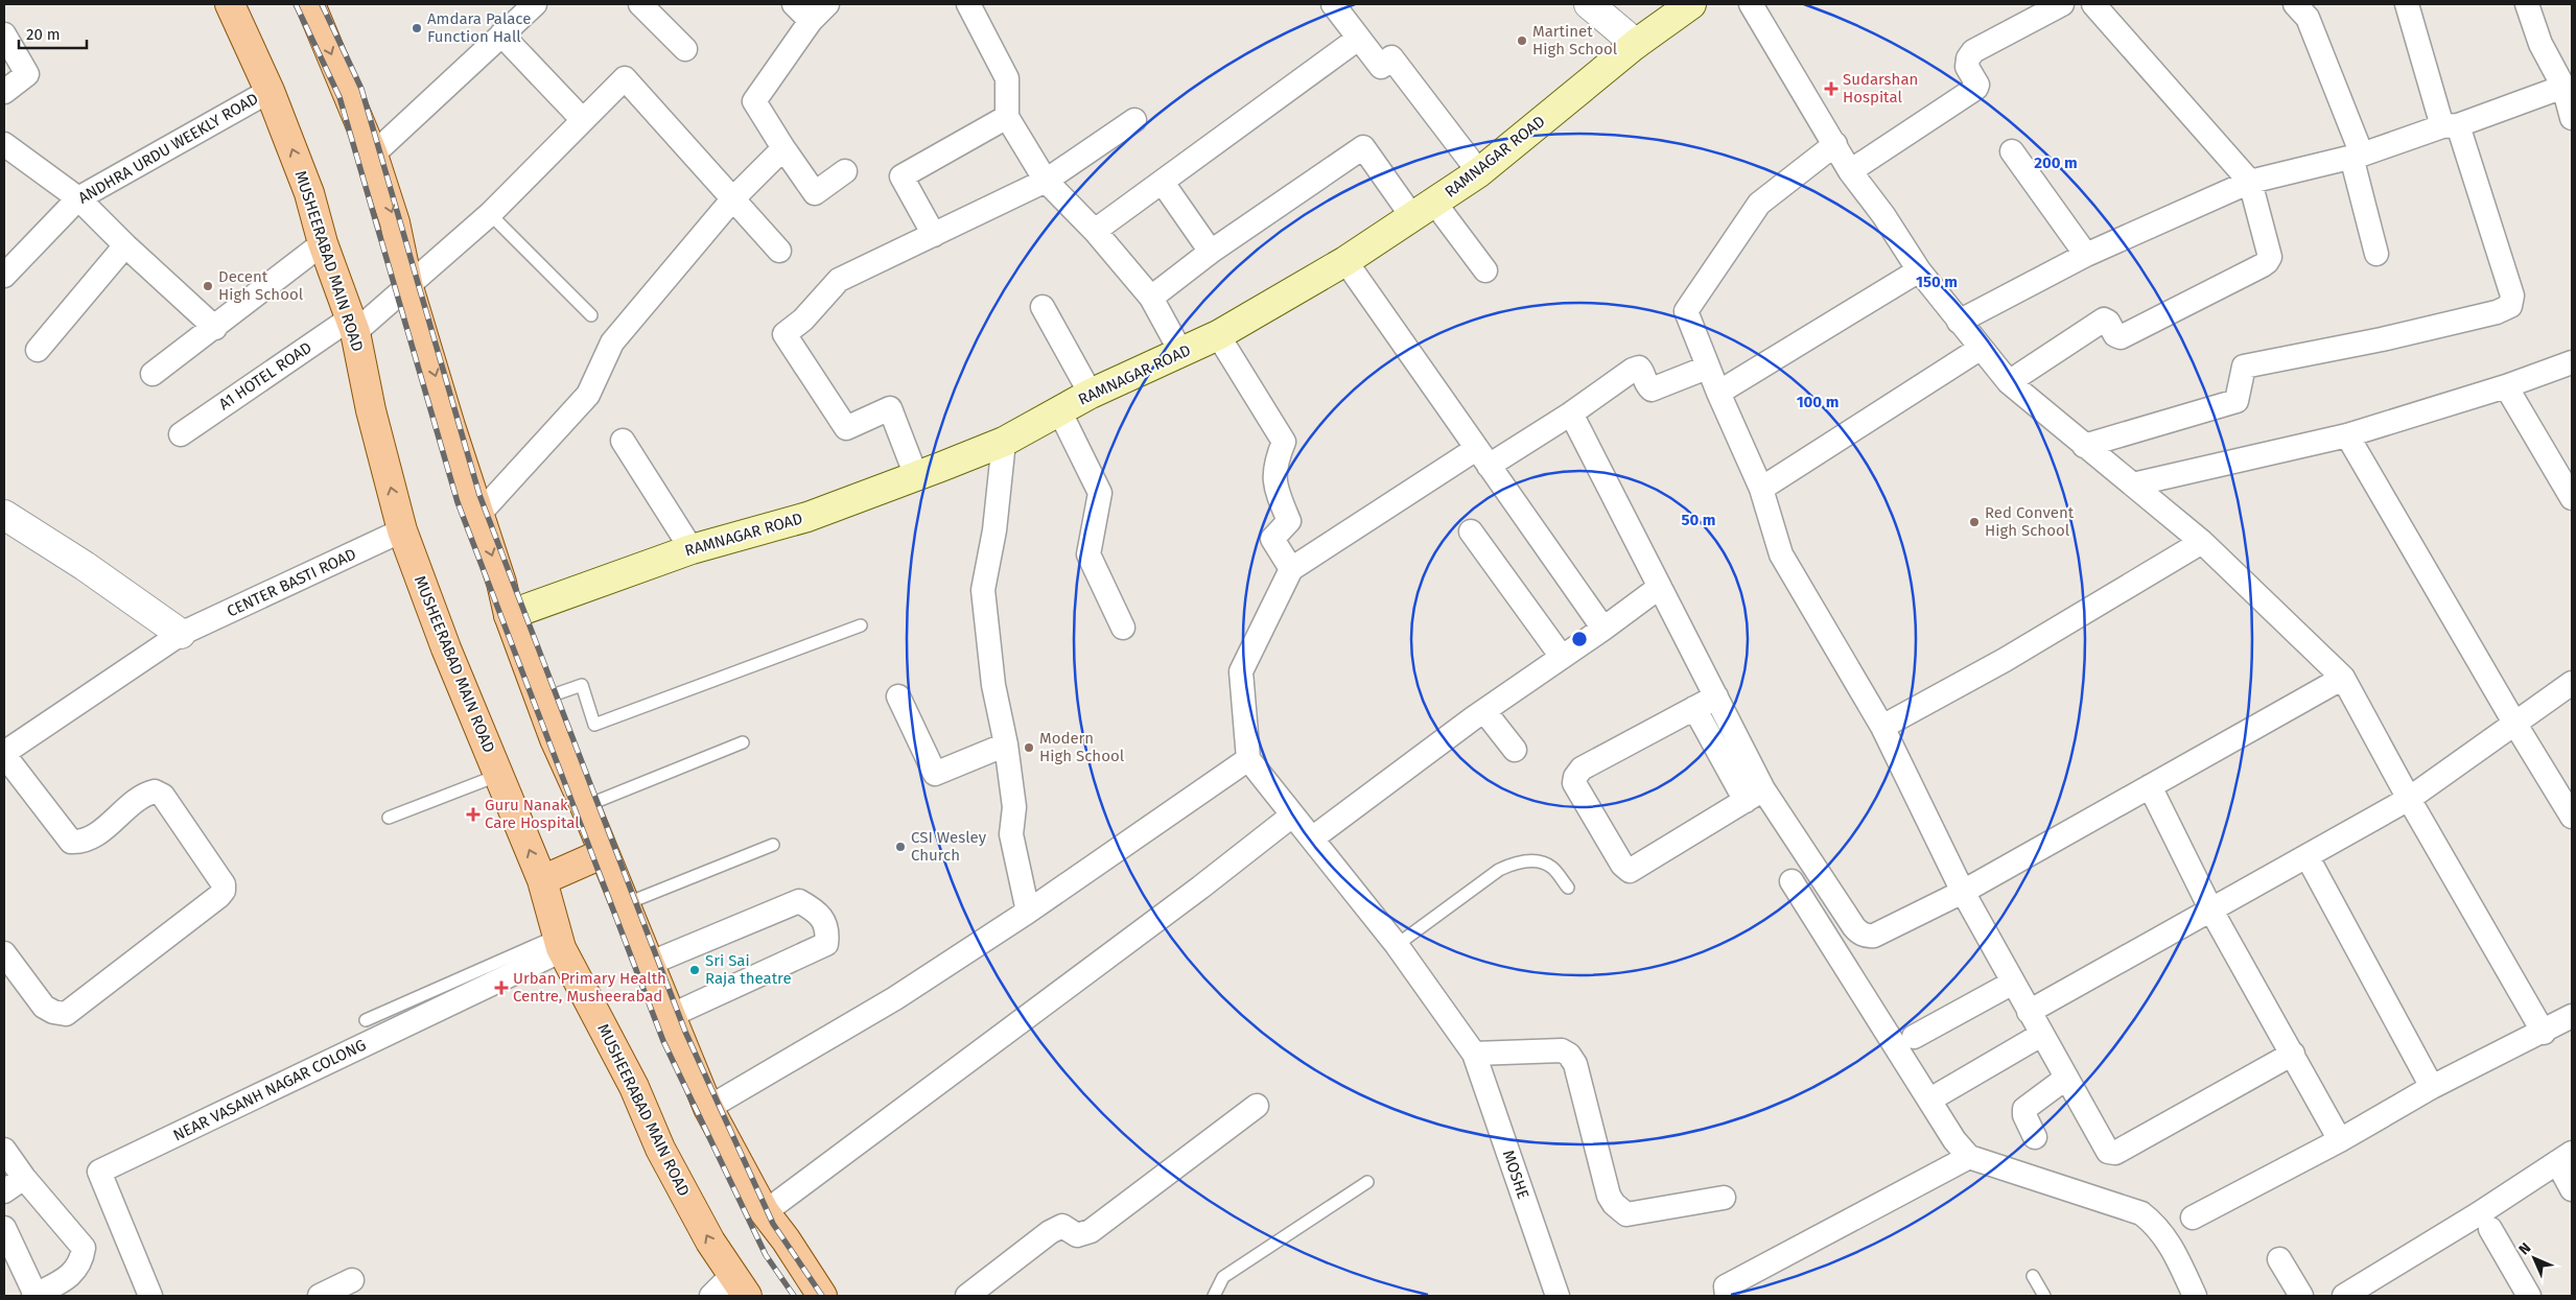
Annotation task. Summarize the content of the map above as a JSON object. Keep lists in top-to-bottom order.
{
  "streets": {
    "main road": ["RAMNAGAR ROAD", "MUSHEERABAD MAIN ROAD"],
    "street": [
      "ANDHRA URDU WEEKLY ROAD",
      "A1 HOTEL ROAD",
      "CENTER BASTI ROAD",
      "NEAR VASANH NAGAR COLONG",
      "MOSHE"
    ]
  },
  "crossings": [
    ["ANDHRA URDU WEEKLY ROAD", "MUSHEERABAD MAIN ROAD"],
    ["MUSHEERABAD MAIN ROAD", "A1 HOTEL ROAD"],
    ["MUSHEERABAD MAIN ROAD", "CENTER BASTI ROAD"],
    ["MUSHEERABAD MAIN ROAD", "NEAR VASANH NAGAR COLONG"]
  ],
  "places": {
    "other": [
      "Amdara Palace Function Hall",
      "Martinet High School",
      "Decent High School",
      "Red Convent High School",
      "Modern High School",
      "CSI Wesley Church",
      "Sri Sai Raja theatre"
    ],
    "health": ["Sudarshan Hospital", "Guru Nanak Care Hospital", "Urban Primary Health Centre, Musheerabad"]
  },
  "scale_bar": "20 m",
  "north": "top left",
  "rings": [
    "200 m",
    "150 m",
    "100 m",
    "50 m"
  ]
}
